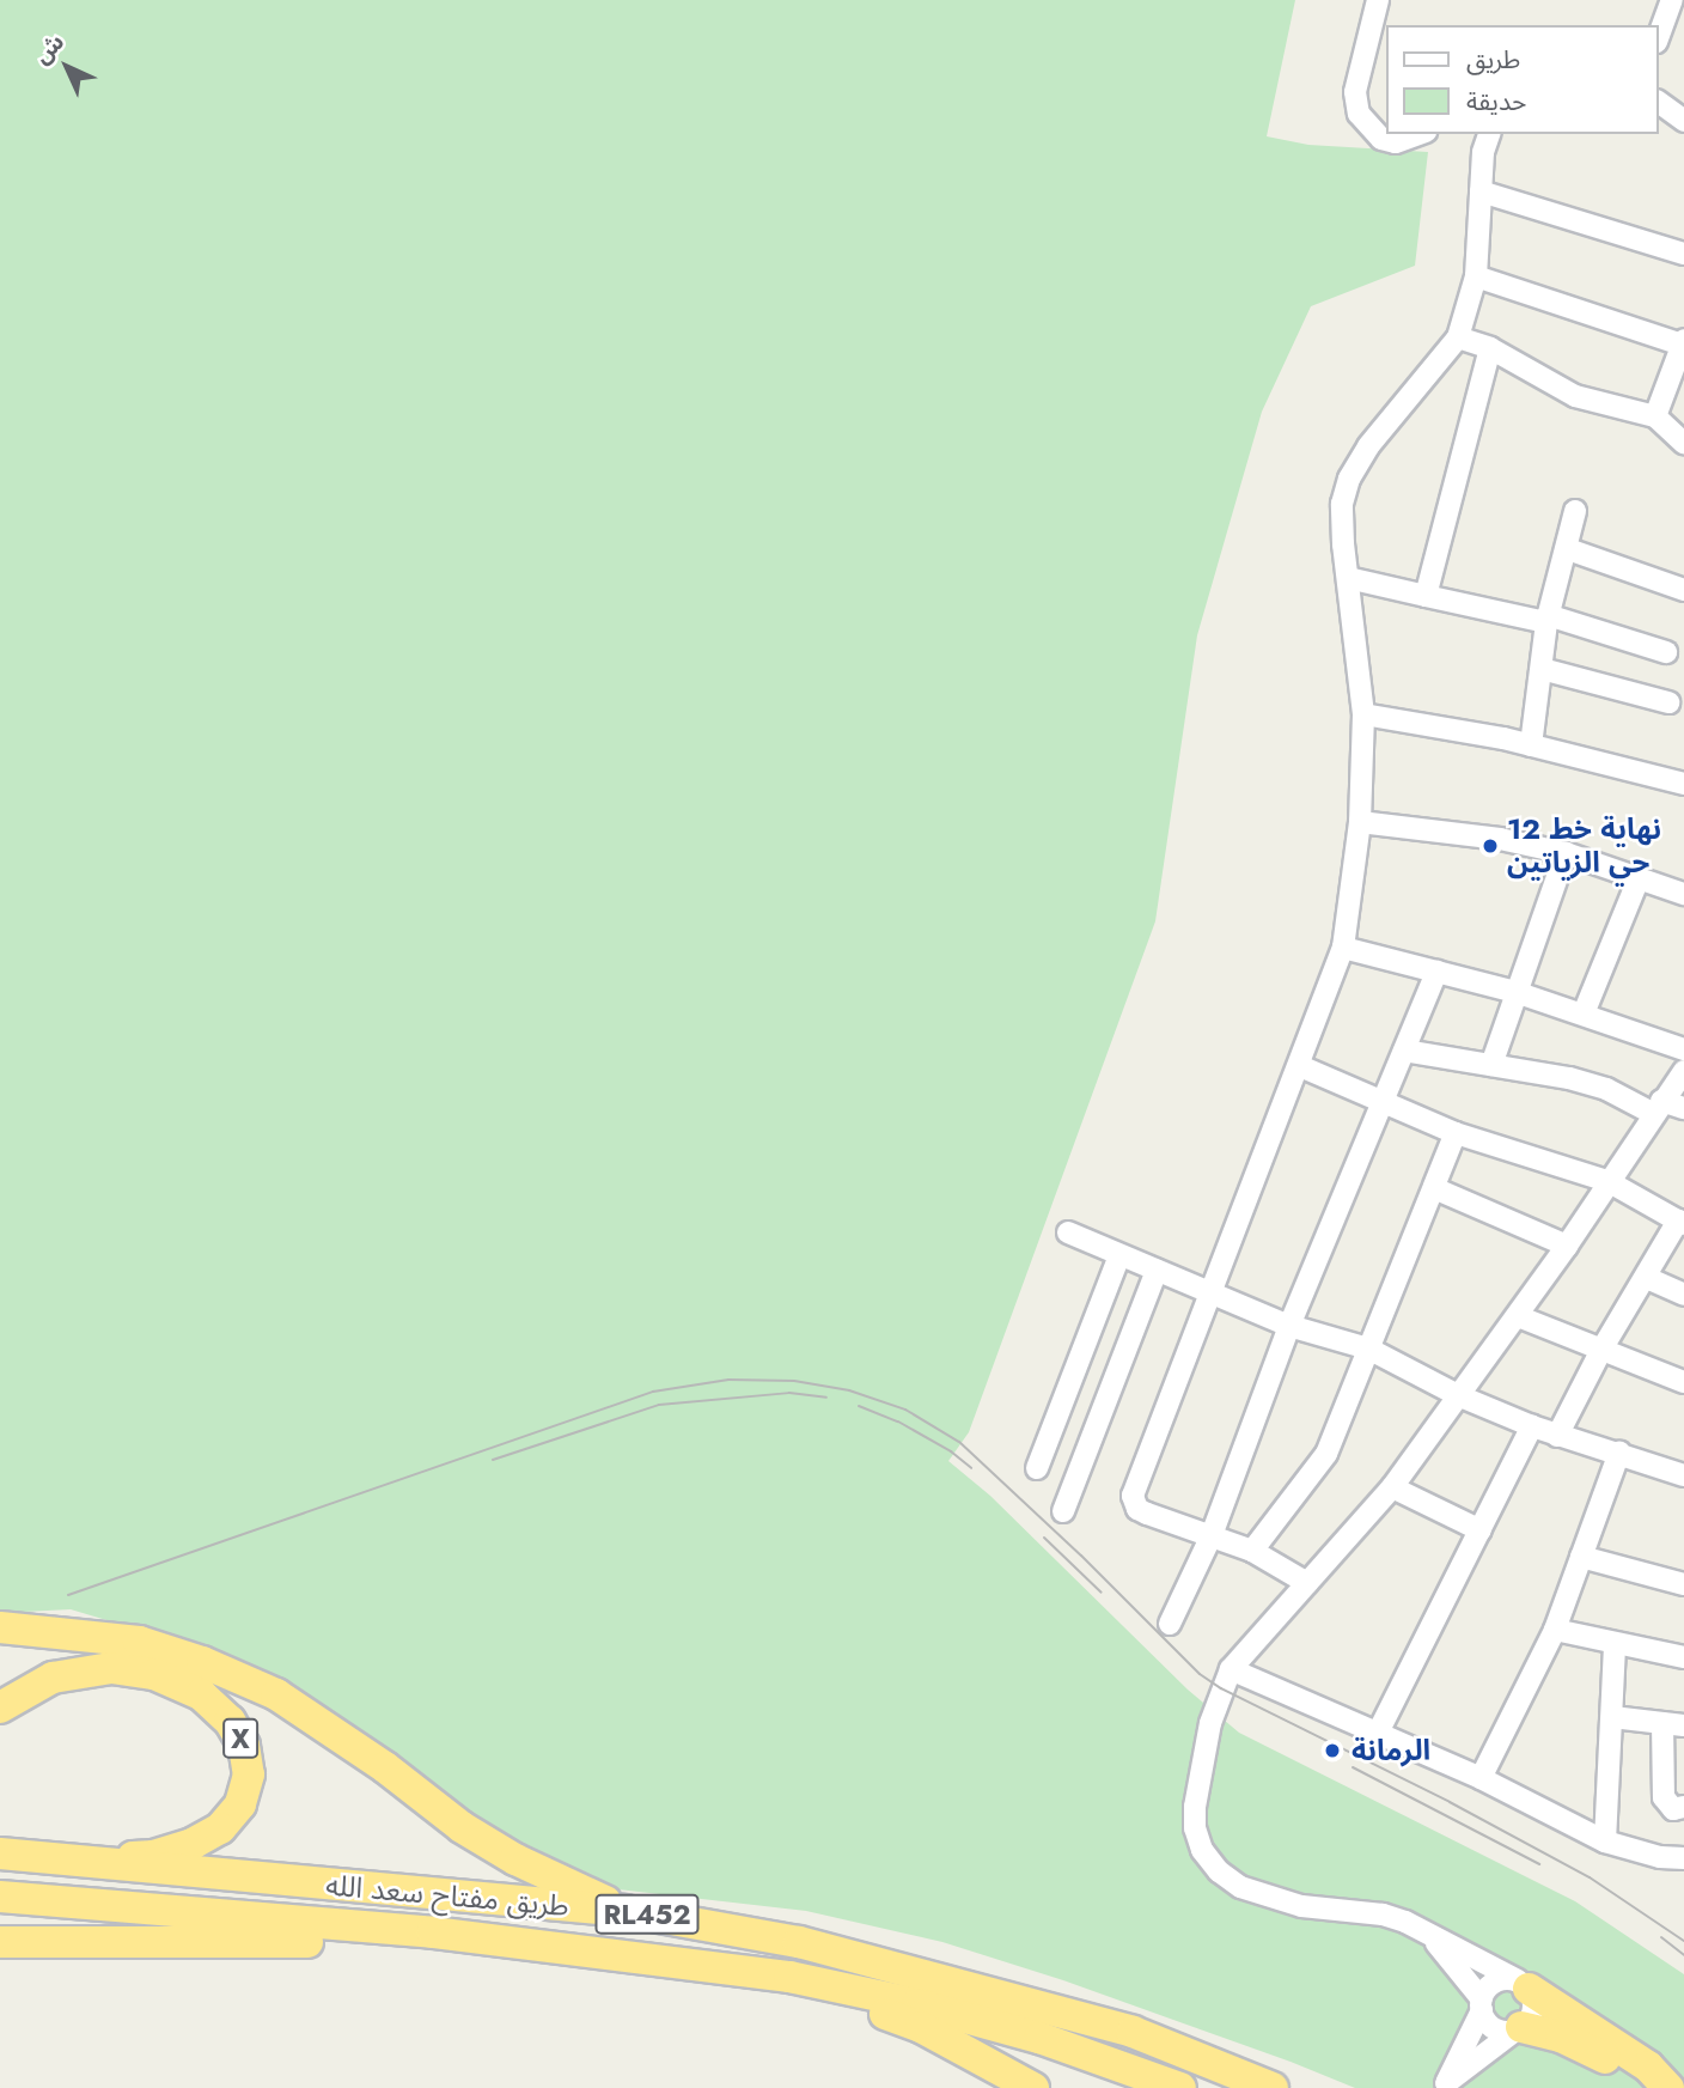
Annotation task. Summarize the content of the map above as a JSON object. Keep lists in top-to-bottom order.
{
  "streets": {
    "highway": ["X", "طريق مفتاح سعد الله", "RL452"]
  },
  "crossings": [
    ["X", "طريق مفتاح سعد الله"]
  ],
  "places": ["نهاية خط 12 حي الزياتين", "الرمانة"],
  "legend": ["طريق", "حديقة"],
  "north": "top left"
}
